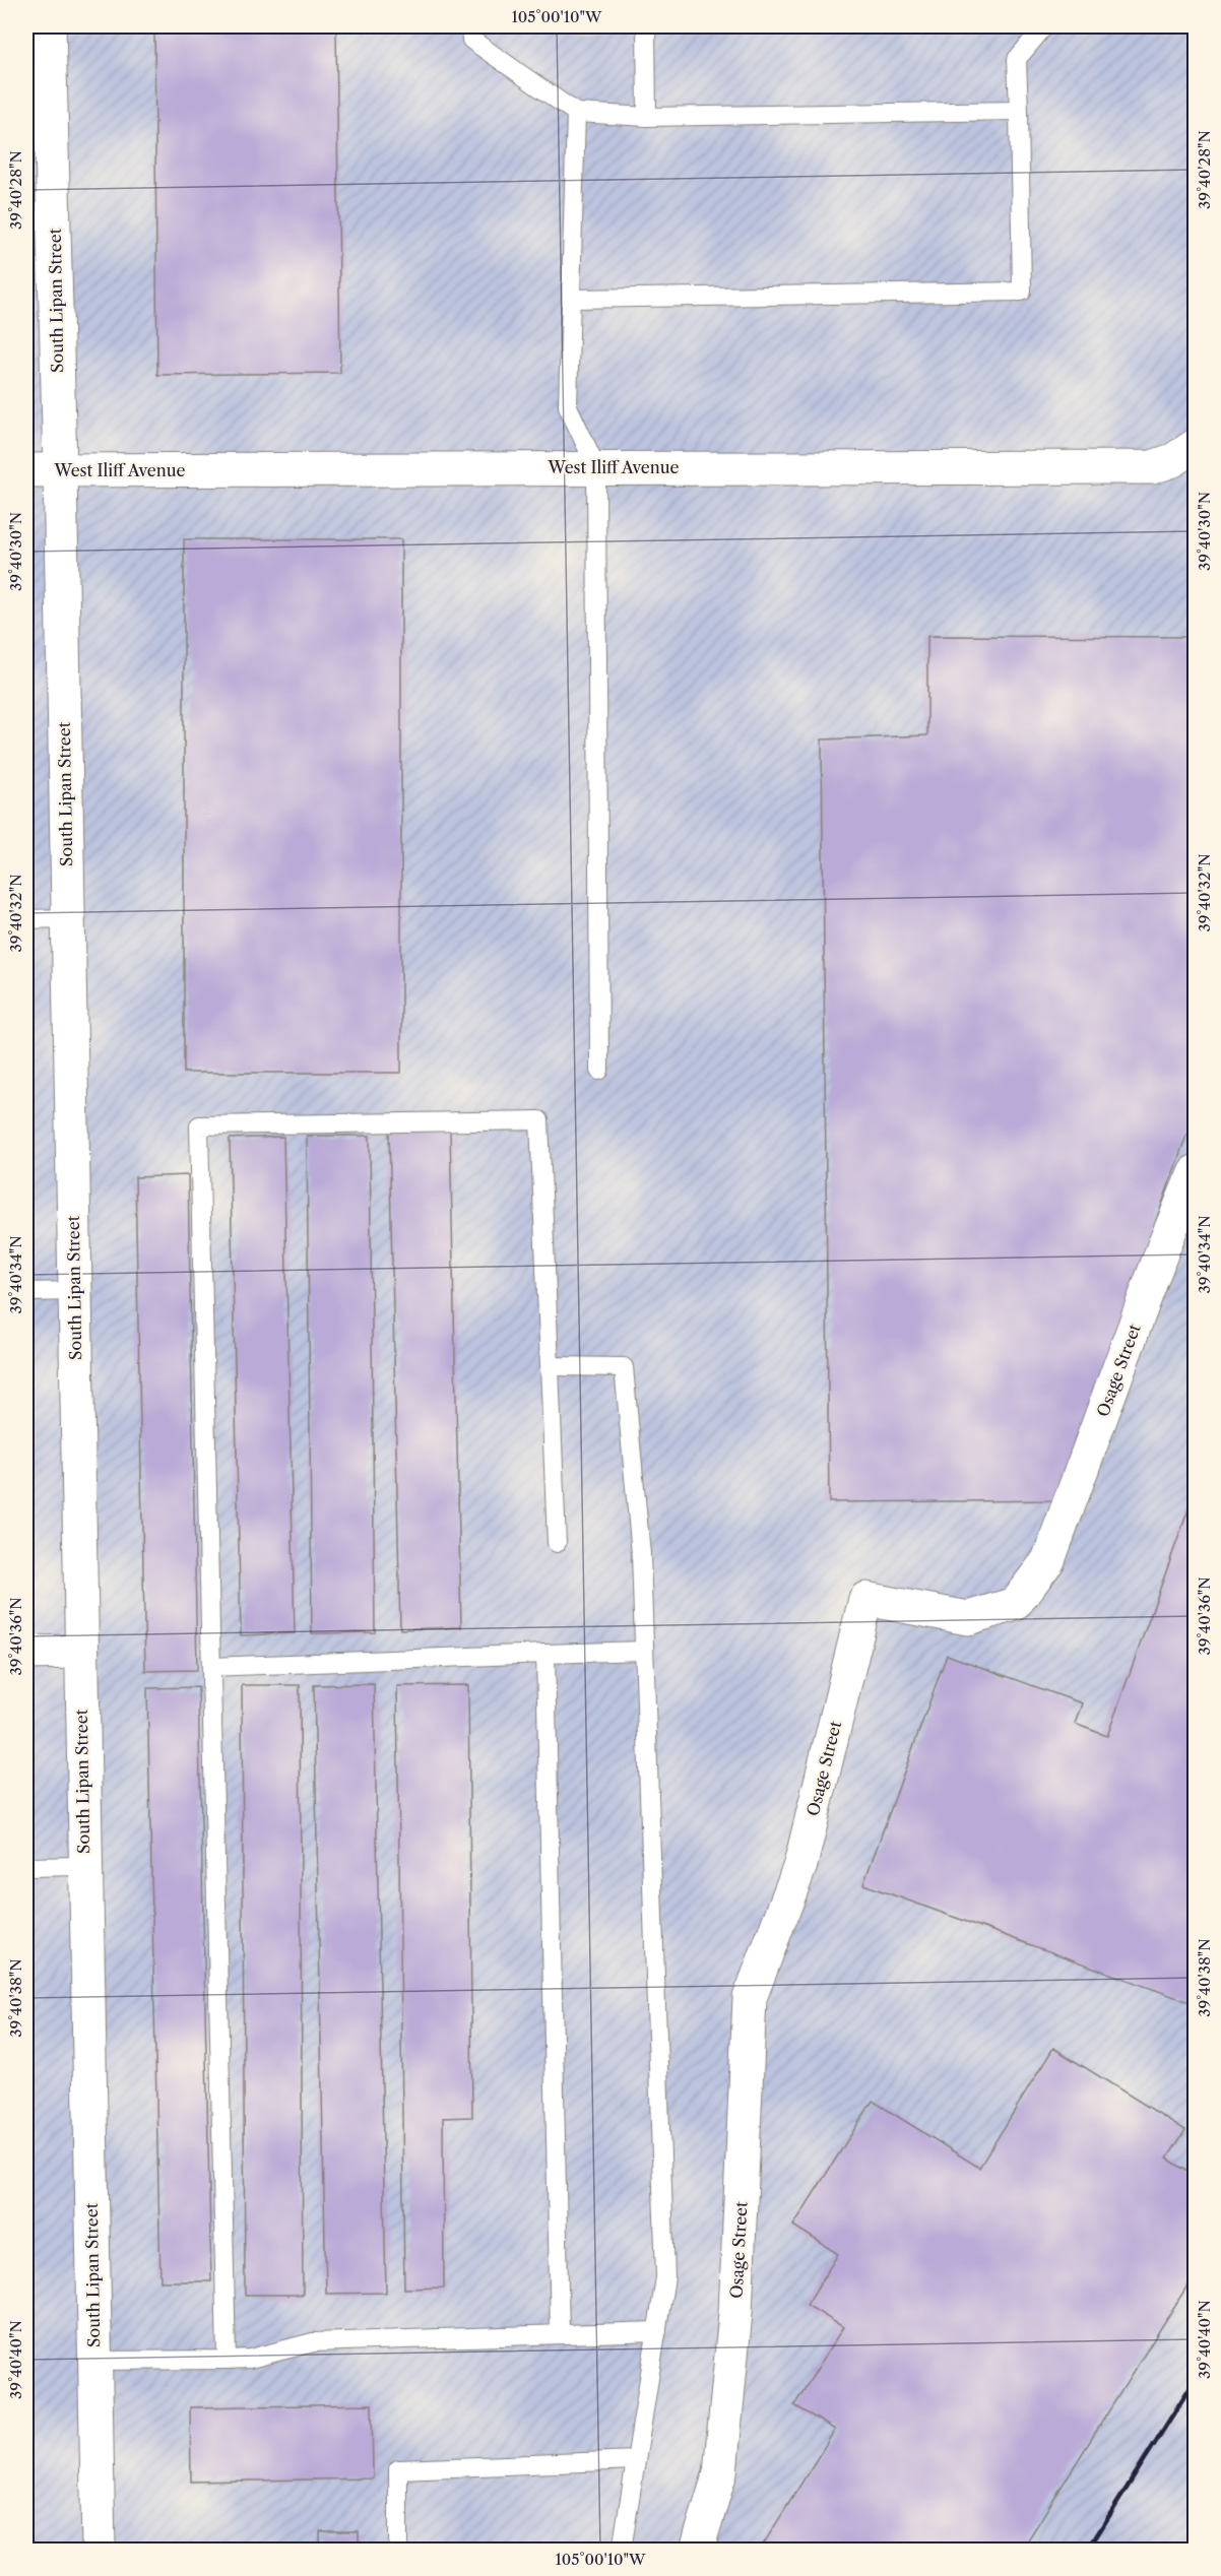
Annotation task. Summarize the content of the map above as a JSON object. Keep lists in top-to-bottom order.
{
  "streets": {
    "street": ["South Lipan Street", "West Iliff Avenue", "Osage Street"]
  },
  "crossings": [
    ["South Lipan Street", "West Iliff Avenue"]
  ],
  "coordinates": [
    "105°00'10\"W",
    "39°40'28\"N",
    "39°40'30\"N",
    "39°40'32\"N",
    "39°40'34\"N",
    "39°40'36\"N",
    "39°40'38\"N",
    "39°40'40\"N"
  ]
}
